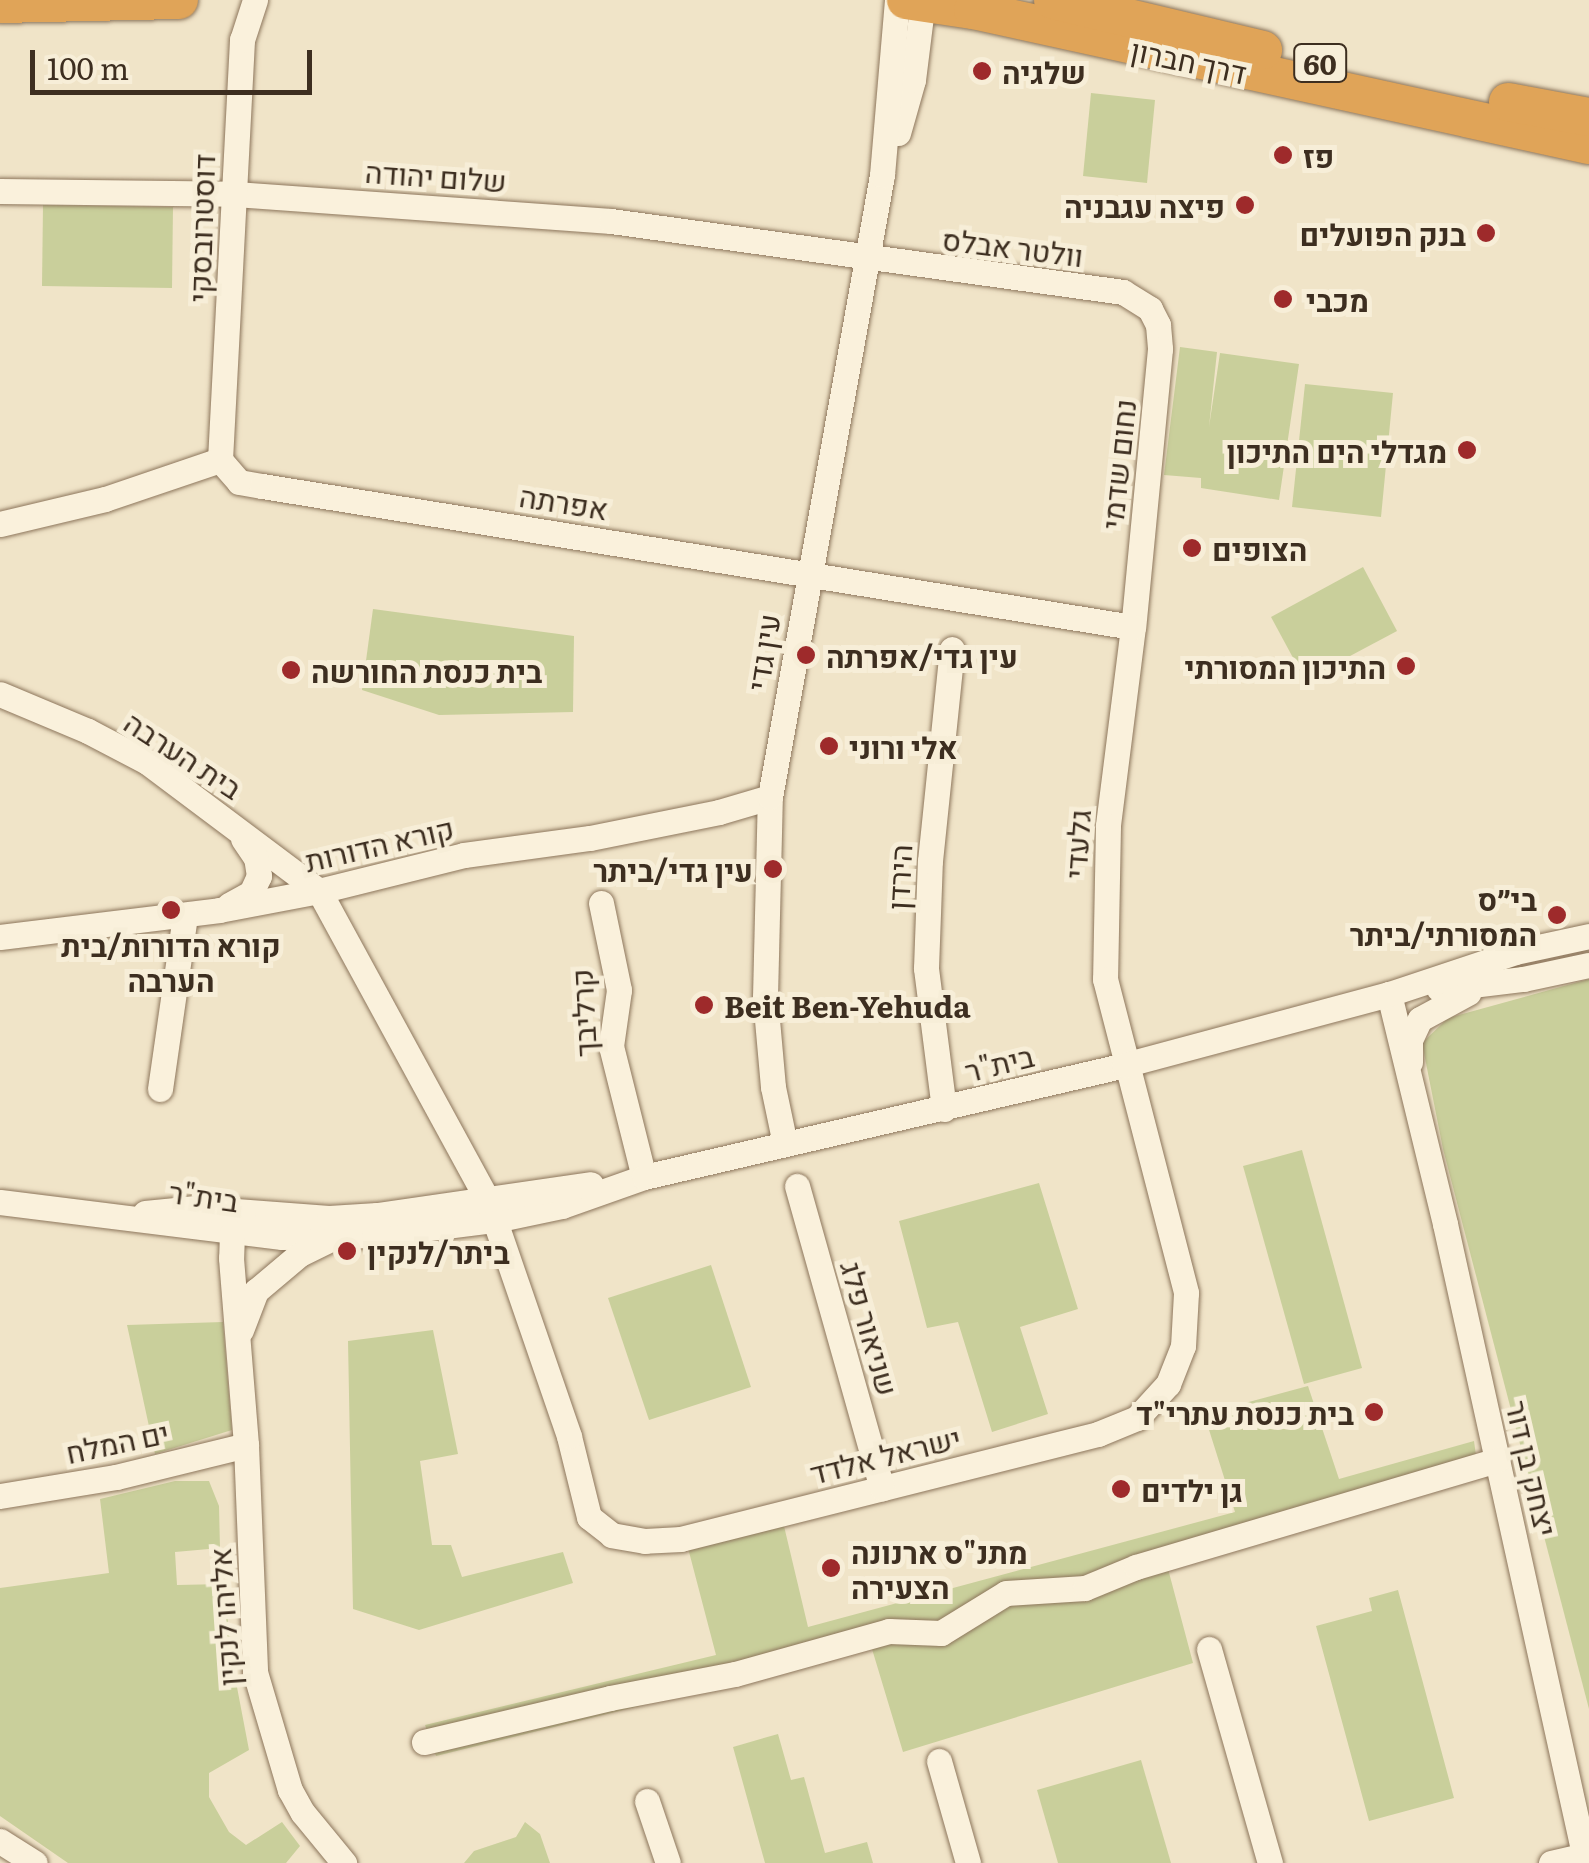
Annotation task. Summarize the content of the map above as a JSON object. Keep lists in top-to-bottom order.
{
  "streets": {
    "highway": ["דרך חברון", "60"],
    "street": [
      "שלום יהודה",
      "דוסטרובסקי",
      "וולטר אבלס",
      "נחום שדמי",
      "אפרתה",
      "עין גדי",
      "בית הערבה",
      "קורא הדורות",
      "גלעדי",
      "הירדן",
      "קרליבך",
      "בית\"ר",
      "שניאור פלג",
      "ים המלח",
      "ישראל אלדד",
      "יצחק בן דור",
      "אליהו לנקין"
    ]
  },
  "crossings": [
    ["דרך חברון", "עין גדי"],
    ["שלום יהודה", "דוסטרובסקי"],
    ["שלום יהודה", "וולטר אבלס"],
    ["שלום יהודה", "עין גדי"],
    ["דוסטרובסקי", "אפרתה"],
    ["וולטר אבלס", "נחום שדמי"],
    ["וולטר אבלס", "עין גדי"],
    ["נחום שדמי", "אפרתה"],
    ["נחום שדמי", "גלעדי"],
    ["אפרתה", "עין גדי"],
    ["אפרתה", "גלעדי"],
    ["עין גדי", "קורא הדורות"],
    ["עין גדי", "בית\"ר"],
    ["בית הערבה", "קורא הדורות"],
    ["בית הערבה", "ישראל אלדד"],
    ["קורא הדורות", "ישראל אלדד"],
    ["גלעדי", "בית\"ר"],
    ["גלעדי", "ישראל אלדד"],
    ["הירדן", "בית\"ר"],
    ["קרליבך", "בית\"ר"],
    ["בית\"ר", "ישראל אלדד"],
    ["בית\"ר", "יצחק בן דור"],
    ["בית\"ר", "אליהו לנקין"],
    ["שניאור פלג", "ישראל אלדד"],
    ["ים המלח", "אליהו לנקין"]
  ],
  "places": [
    "שלגיה",
    "פז",
    "פיצה עגבניה",
    "בנק הפועלים",
    "מכבי",
    "מגדלי הים התיכון",
    "הצופים",
    "עין גדי/אפרתה",
    "התיכון המסורתי",
    "בית כנסת החורשה",
    "אלי ורוני",
    "עין גדי/ביתר",
    "קורא הדורות/בית הערבה",
    "בי״ס המסורתי/ביתר",
    "Beit Ben-Yehuda",
    "ביתר/לנקין",
    "בית כנסת עתרי\"ד",
    "גן ילדים",
    "מתנ\"ס ארנונה הצעירה"
  ],
  "scale_bar": "100 m"
}
